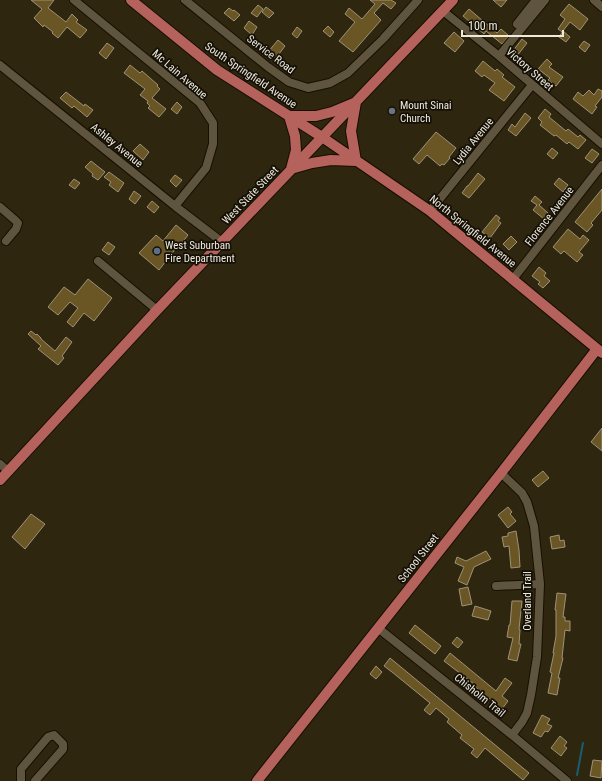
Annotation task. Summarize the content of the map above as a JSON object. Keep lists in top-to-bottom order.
{
  "streets": {
    "main road": [
      "South Springfield Avenue",
      "West State Street",
      "North Springfield Avenue",
      "School Street"
    ],
    "street": [
      "Service Road",
      "Victory Street",
      "Mc Lain Avenue",
      "Lydia Avenue",
      "Ashley Avenue",
      "Florence Avenue",
      "Overland Trail",
      "Chisholm Trail"
    ]
  },
  "crossings": [
    ["Victory Street", "Lydia Avenue"],
    ["Victory Street", "West State Street"],
    ["Mc Lain Avenue", "Ashley Avenue"],
    ["South Springfield Avenue", "West State Street"],
    ["South Springfield Avenue", "North Springfield Avenue"],
    ["Lydia Avenue", "North Springfield Avenue"],
    ["Ashley Avenue", "West State Street"],
    ["West State Street", "North Springfield Avenue"],
    ["Florence Avenue", "North Springfield Avenue"],
    ["North Springfield Avenue", "School Street"],
    ["School Street", "Overland Trail"],
    ["School Street", "Chisholm Trail"],
    ["Overland Trail", "Chisholm Trail"]
  ],
  "places": ["Mount Sinai Church", "West Suburban Fire Department"],
  "scale_bar": "100 m"
}
